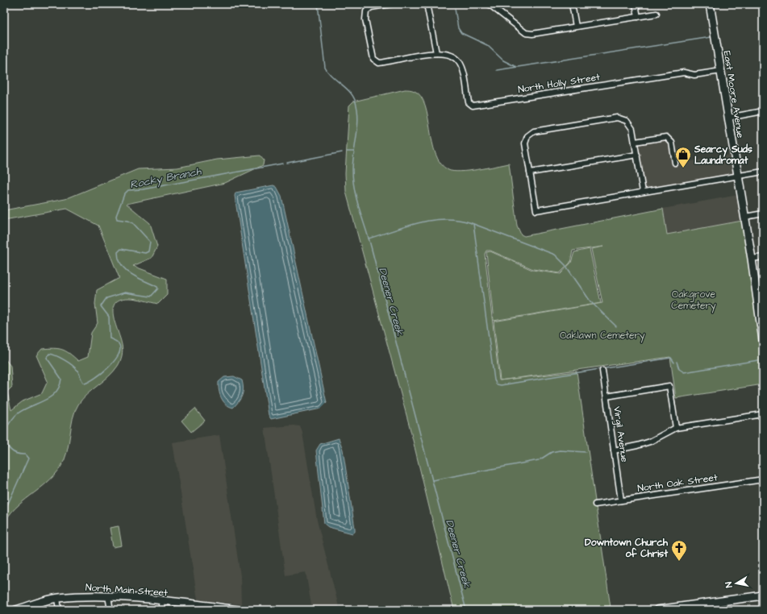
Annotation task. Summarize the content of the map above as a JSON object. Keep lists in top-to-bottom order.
{
  "streets": {
    "street": [
      "North Holly Street",
      "East Moore Avenue",
      "Virgil Avenue",
      "North Oak Street",
      "North Main Street"
    ]
  },
  "crossings": [
    ["North Holly Street", "East Moore Avenue"],
    ["Virgil Avenue", "North Oak Street"]
  ],
  "water": ["Rocky Branch", "Deener Creek"],
  "parks": ["Oakgrove Cemetery", "Oaklawn Cemetery"],
  "places": {
    "shop": ["Searcy Suds Laundromat"],
    "church": ["Downtown Church of Christ"]
  },
  "north": "left"
}
